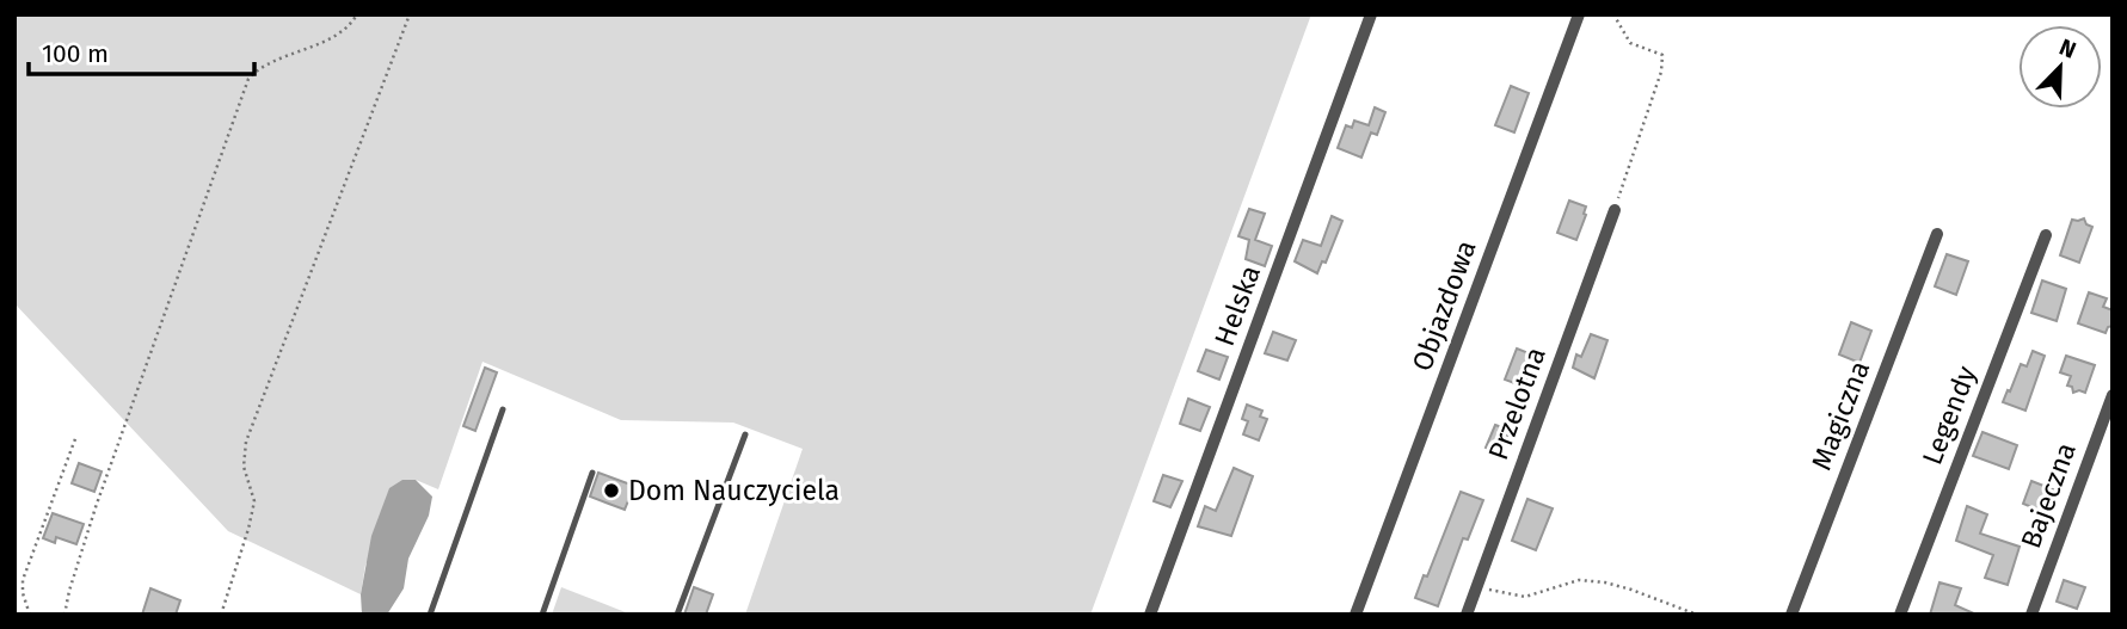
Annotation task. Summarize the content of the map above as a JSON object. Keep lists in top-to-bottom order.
{
  "streets": {
    "street": [
      "Helska",
      "Objazdowa",
      "Przelotna",
      "Magiczna",
      "Legendy",
      "Bajeczna"
    ]
  },
  "places": ["Dom Nauczyciela"],
  "scale_bar": "100 m",
  "north": "top right"
}
